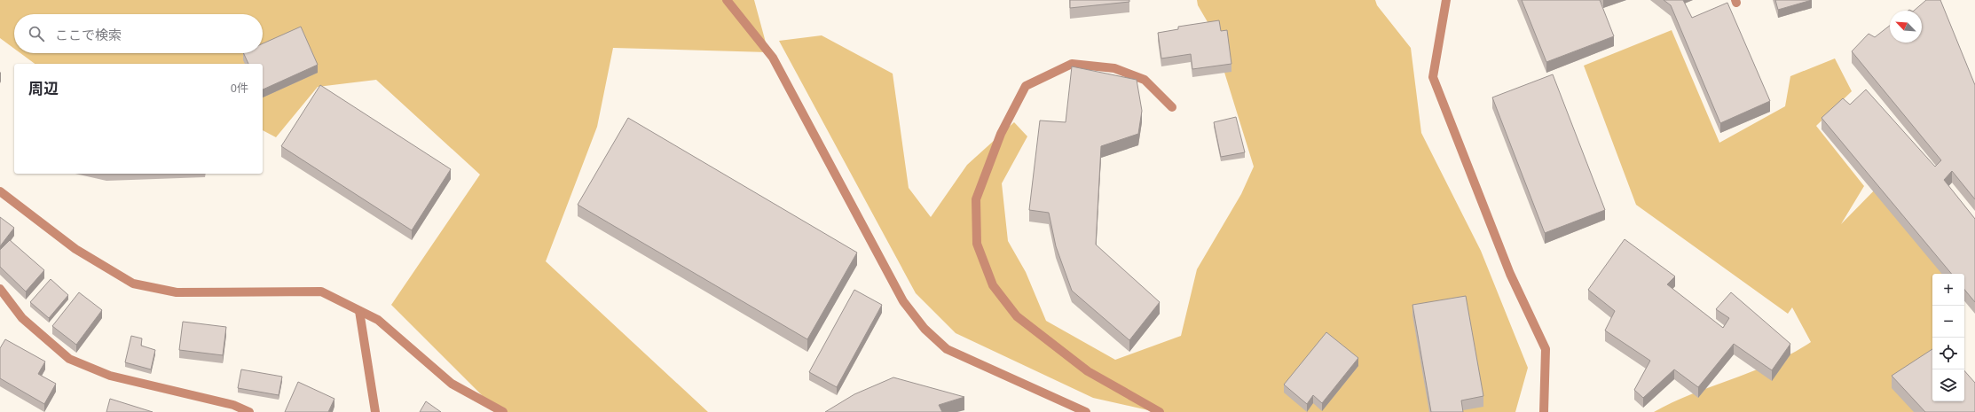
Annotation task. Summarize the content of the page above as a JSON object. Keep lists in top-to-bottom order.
{
  "north": "top left",
  "page": {
    "search": "ここで検索",
    "heading": ["周辺", "0件"],
    "map_buttons": ["+", "−"]
  }
}
